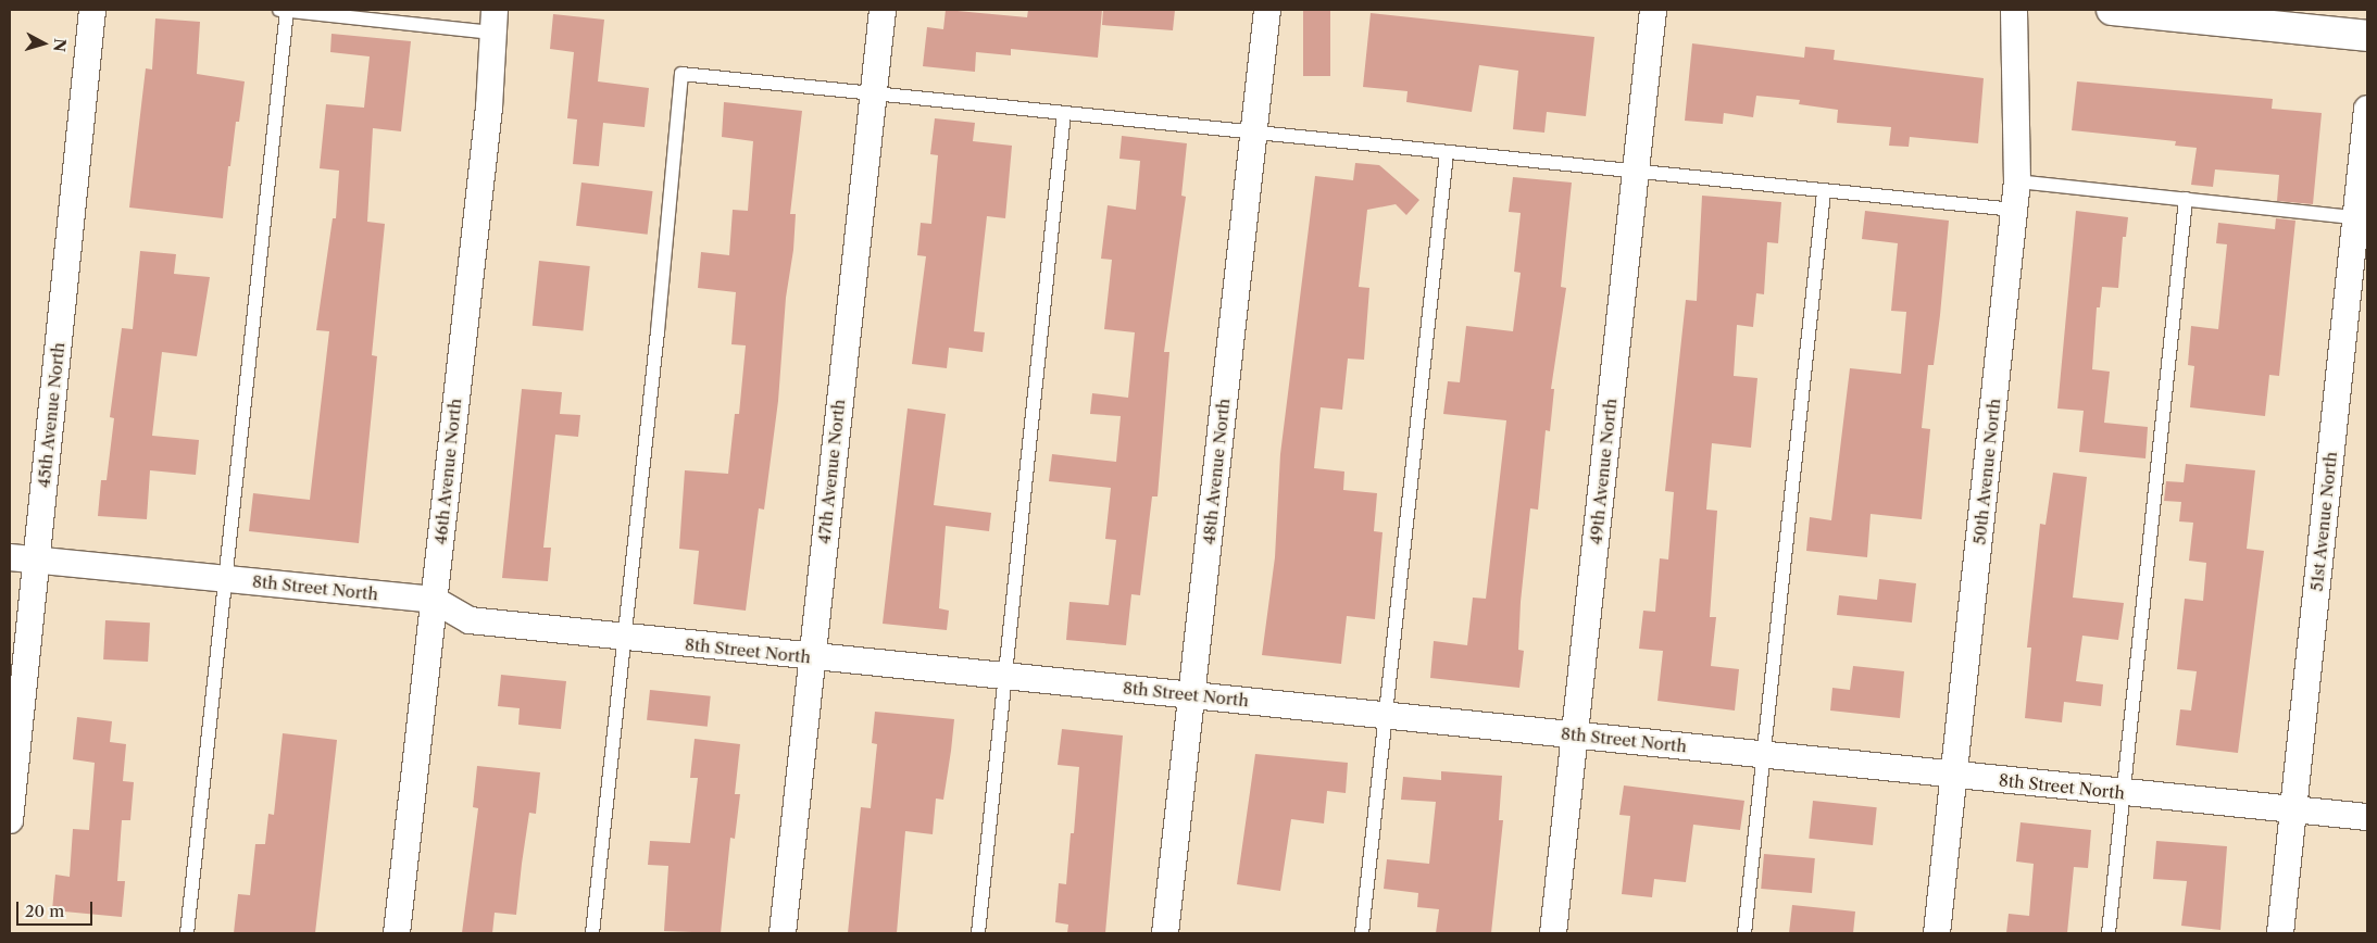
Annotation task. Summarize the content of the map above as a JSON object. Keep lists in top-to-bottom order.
{
  "streets": {
    "street": [
      "45th Avenue North",
      "46th Avenue North",
      "47th Avenue North",
      "48th Avenue North",
      "49th Avenue North",
      "50th Avenue North",
      "51st Avenue North",
      "8th Street North"
    ]
  },
  "crossings": [
    ["45th Avenue North", "8th Street North"],
    ["46th Avenue North", "8th Street North"],
    ["47th Avenue North", "8th Street North"],
    ["48th Avenue North", "8th Street North"],
    ["49th Avenue North", "8th Street North"],
    ["50th Avenue North", "8th Street North"],
    ["51st Avenue North", "8th Street North"]
  ],
  "scale_bar": "20 m",
  "north": "right"
}
